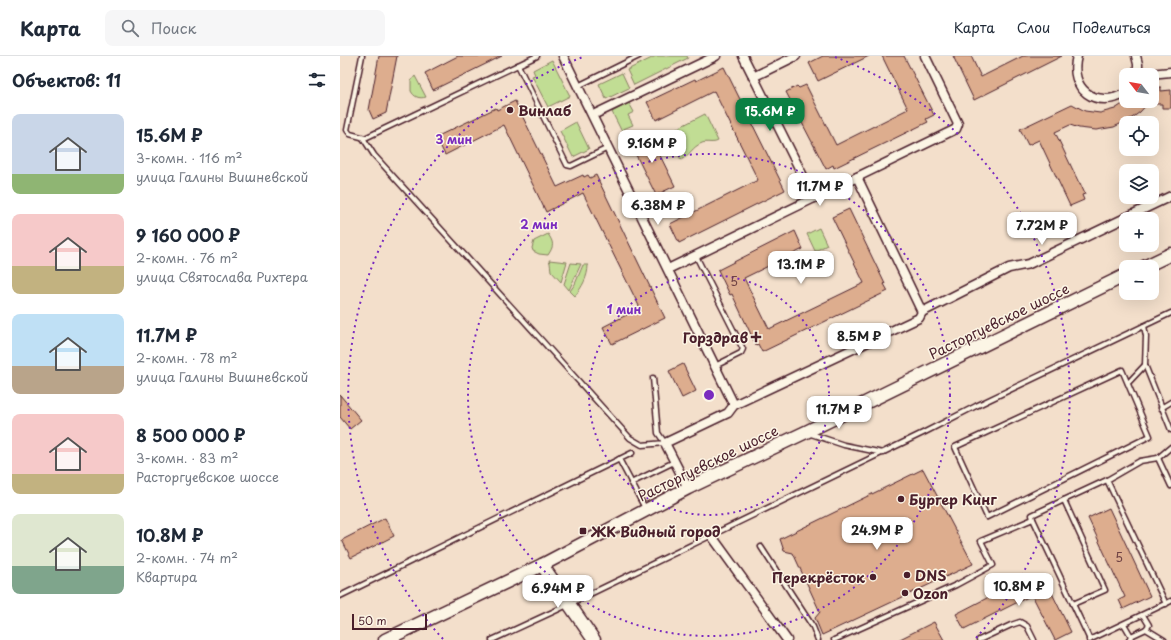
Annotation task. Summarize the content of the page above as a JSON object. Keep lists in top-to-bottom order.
{
  "streets": {
    "main road": ["Расторгуевское шоссе"]
  },
  "places": {
    "other": [
      "Винлаб",
      "Бургер Кинг",
      "DNS",
      "Перекрёсток",
      "Ozon"
    ],
    "health": ["Горздрав"],
    "transit": ["ЖК Видный город"]
  },
  "house_numbers": ["5", "5"],
  "scale_bar": "50 m",
  "north": "top left",
  "page": {
    "header": "Карта",
    "search": "Поиск",
    "nav": ["Карта", "Слои", "Поделиться"],
    "heading": "Объектов: 11",
    "map_buttons": ["+", "−"],
    "price": [
      "15.6M ₽",
      "9.16M ₽",
      "11.7M ₽",
      "6.38M ₽",
      "7.72M ₽",
      "13.1M ₽",
      "8.5M ₽",
      "11.7M ₽",
      "24.9M ₽",
      "10.8M ₽",
      "6.94M ₽"
    ],
    "list": [
      {
        "name": "15.6M ₽",
        "note": "3-комн. · 116 m² · улица Галины Вишневской"
      },
      {
        "name": "9 160 000 ₽",
        "note": "2-комн. · 76 m² · улица Святослава Рихтера"
      },
      {
        "name": "11.7M ₽",
        "note": "2-комн. · 78 m² · улица Галины Вишневской"
      },
      {
        "name": "8 500 000 ₽",
        "note": "3-комн. · 83 m² · Расторгуевское шоссе"
      },
      {
        "name": "10.8M ₽",
        "note": "2-комн. · 74 m² · Квартира"
      }
    ],
    "scale": "50 m"
  },
  "rings": ["3 мин", "2 мин", "1 мин"]
}
